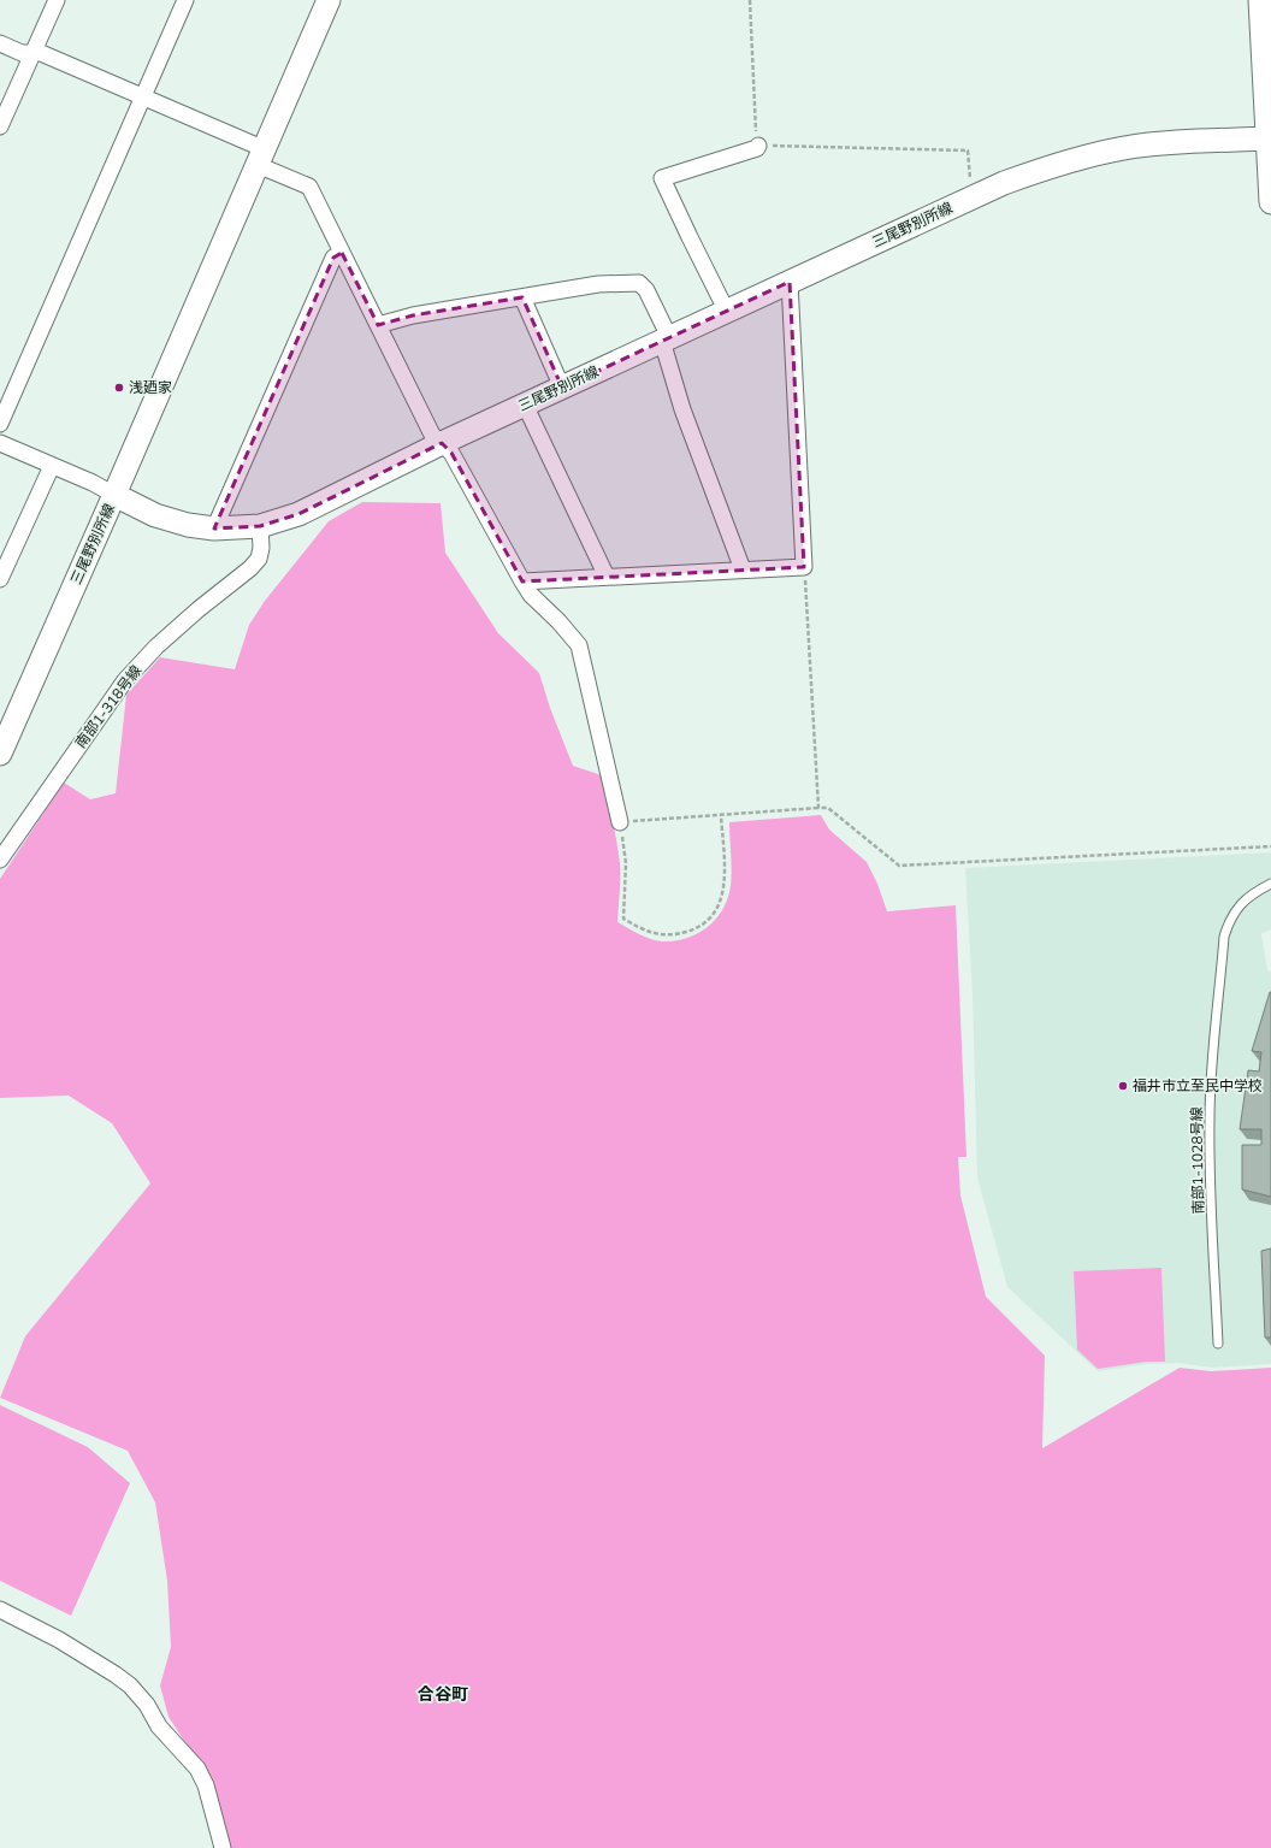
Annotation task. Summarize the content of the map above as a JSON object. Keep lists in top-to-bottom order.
{
  "streets": {
    "main road": ["三尾野別所線"],
    "street": ["南部1-318号線"],
    "lane": ["南部1-1028号線"]
  },
  "crossings": [
    ["三尾野別所線", "南部1-318号線"]
  ],
  "districts": ["合谷町"],
  "places": ["浅廼家", "福井市立至民中学校"]
}
